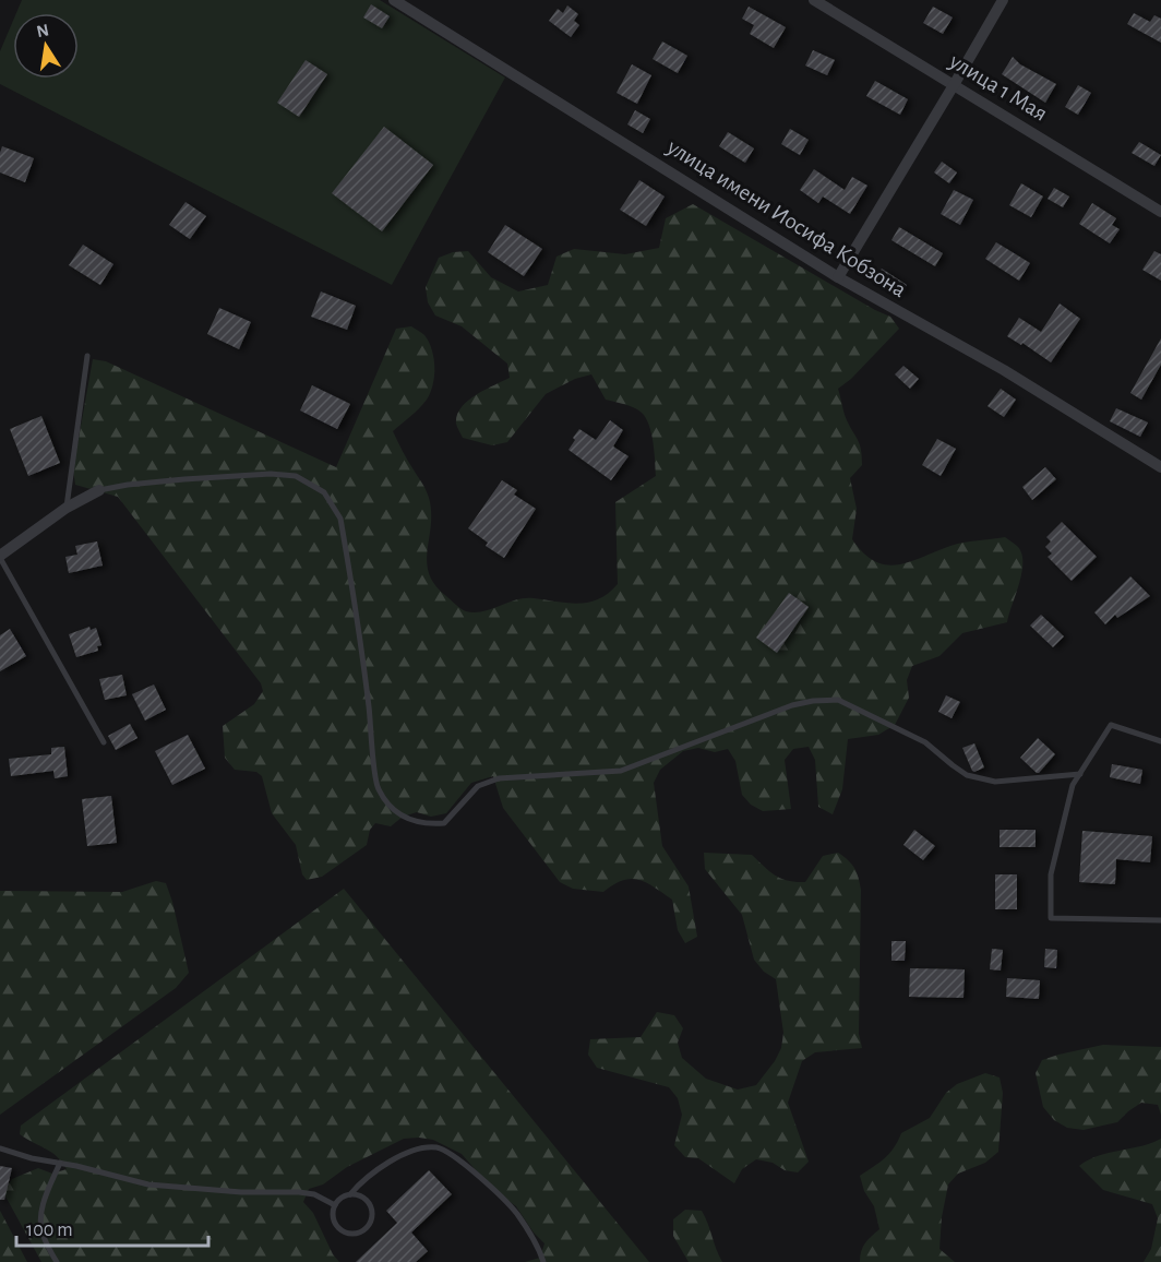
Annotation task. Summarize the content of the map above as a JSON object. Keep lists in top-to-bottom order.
{
  "streets": {
    "street": ["улица 1 Мая", "улица имени Иосифа Кобзона"]
  },
  "scale_bar": "100 m",
  "north": "top"
}
